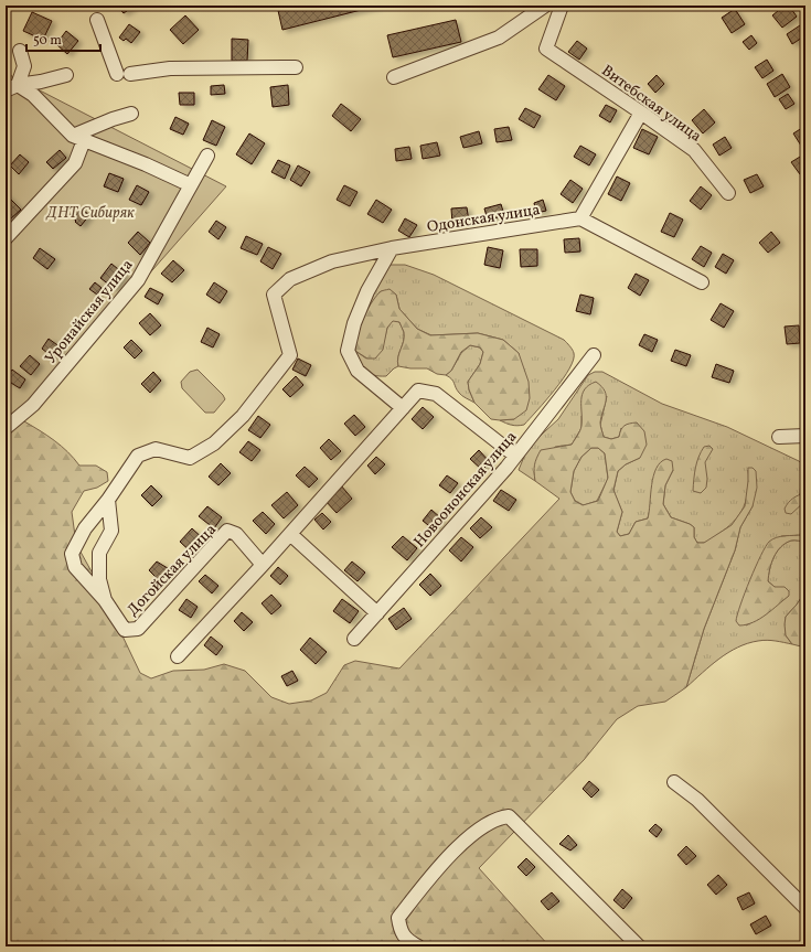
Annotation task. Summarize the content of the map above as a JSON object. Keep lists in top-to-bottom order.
{
  "streets": {
    "street": [
      "Витебская улица",
      "Одонская улица",
      "Уронайская улица",
      "Новоононская улица",
      "Догойская улица"
    ]
  },
  "crossings": [
    ["Одонская улица", "Догойская улица"]
  ],
  "parks": ["ДНТ Сибиряк"],
  "scale_bar": "50 m"
}
